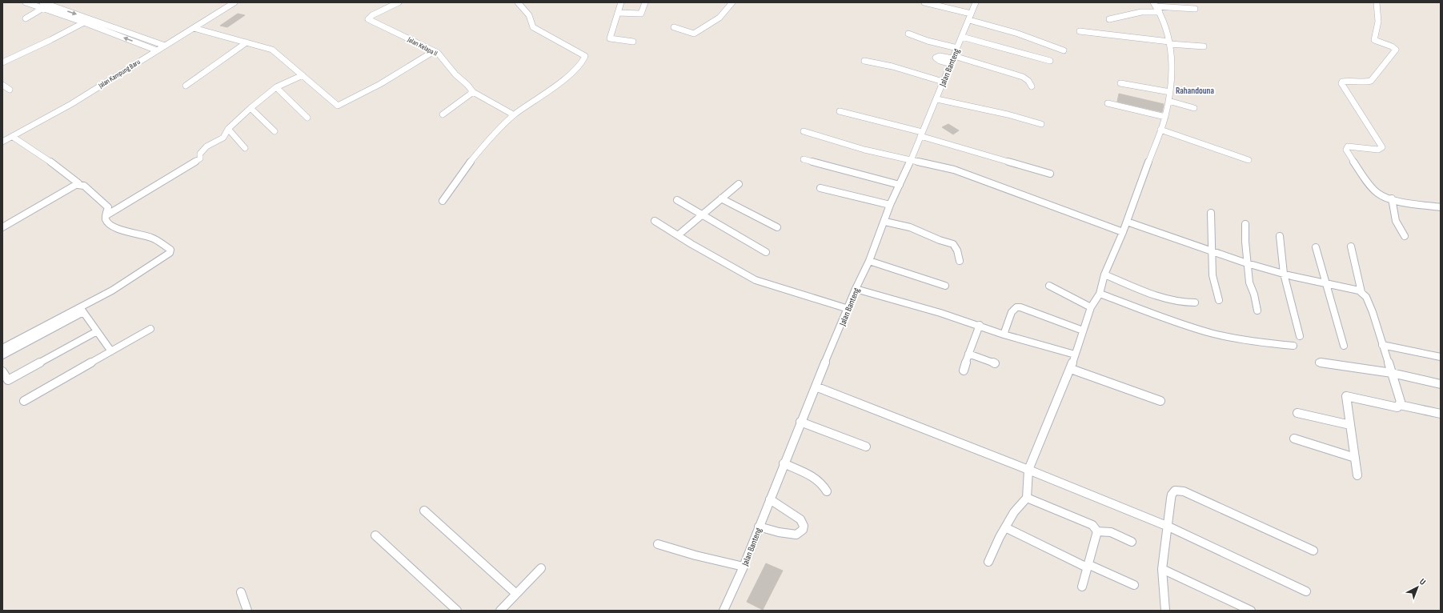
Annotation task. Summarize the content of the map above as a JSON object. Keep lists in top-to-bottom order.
{
  "streets": {
    "street": ["Jalan Kelapa II", "Jalan Banteng", "Jalan Kampung Baru"]
  },
  "districts": ["Rahandouna"],
  "north": "top right"
}
